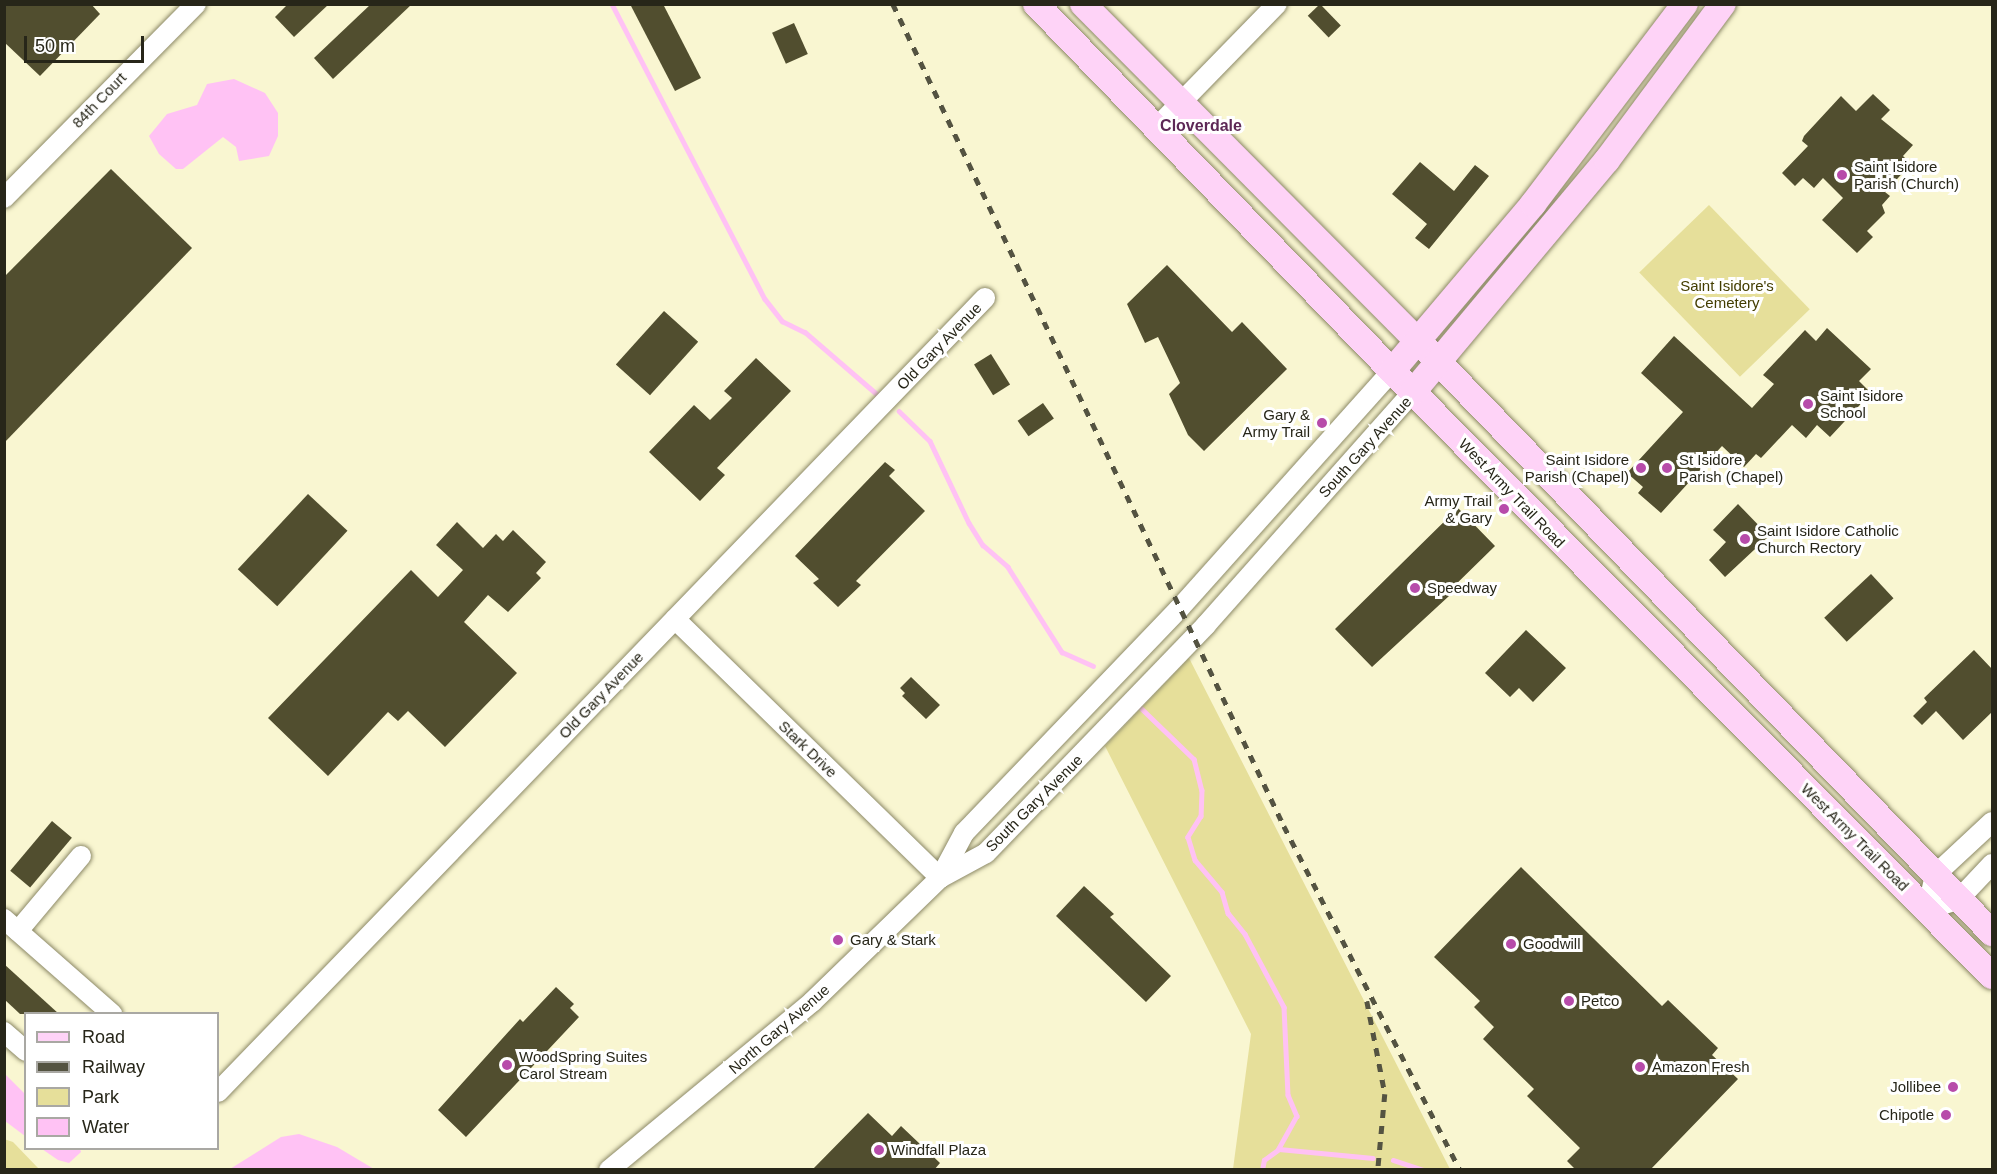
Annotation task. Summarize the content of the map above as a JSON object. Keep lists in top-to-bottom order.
{
  "streets": {
    "main road": ["South Gary Avenue", "West Army Trail Road"],
    "street": [
      "84th Court",
      "Old Gary Avenue",
      "Stark Drive",
      "North Gary Avenue"
    ]
  },
  "crossings": [
    ["Old Gary Avenue", "Stark Drive"],
    ["South Gary Avenue", "West Army Trail Road"],
    ["South Gary Avenue", "Stark Drive"],
    ["South Gary Avenue", "North Gary Avenue"],
    ["Stark Drive", "North Gary Avenue"]
  ],
  "districts": ["Cloverdale"],
  "parks": ["Saint Isidore's Cemetery"],
  "places": [
    "Saint Isidore Parish (Church)",
    "Saint Isidore School",
    "Gary & Army Trail",
    "Saint Isidore Parish (Chapel)",
    "St Isidore Parish (Chapel)",
    "Army Trail & Gary",
    "Saint Isidore Catholic Church Rectory",
    "Speedway",
    "Gary & Stark",
    "Goodwill",
    "Petco",
    "WoodSpring Suites Carol Stream",
    "Amazon Fresh",
    "Jollibee",
    "Chipotle",
    "Windfall Plaza"
  ],
  "legend": [
    "Road",
    "Railway",
    "Park",
    "Water"
  ],
  "scale_bar": "50 m"
}
